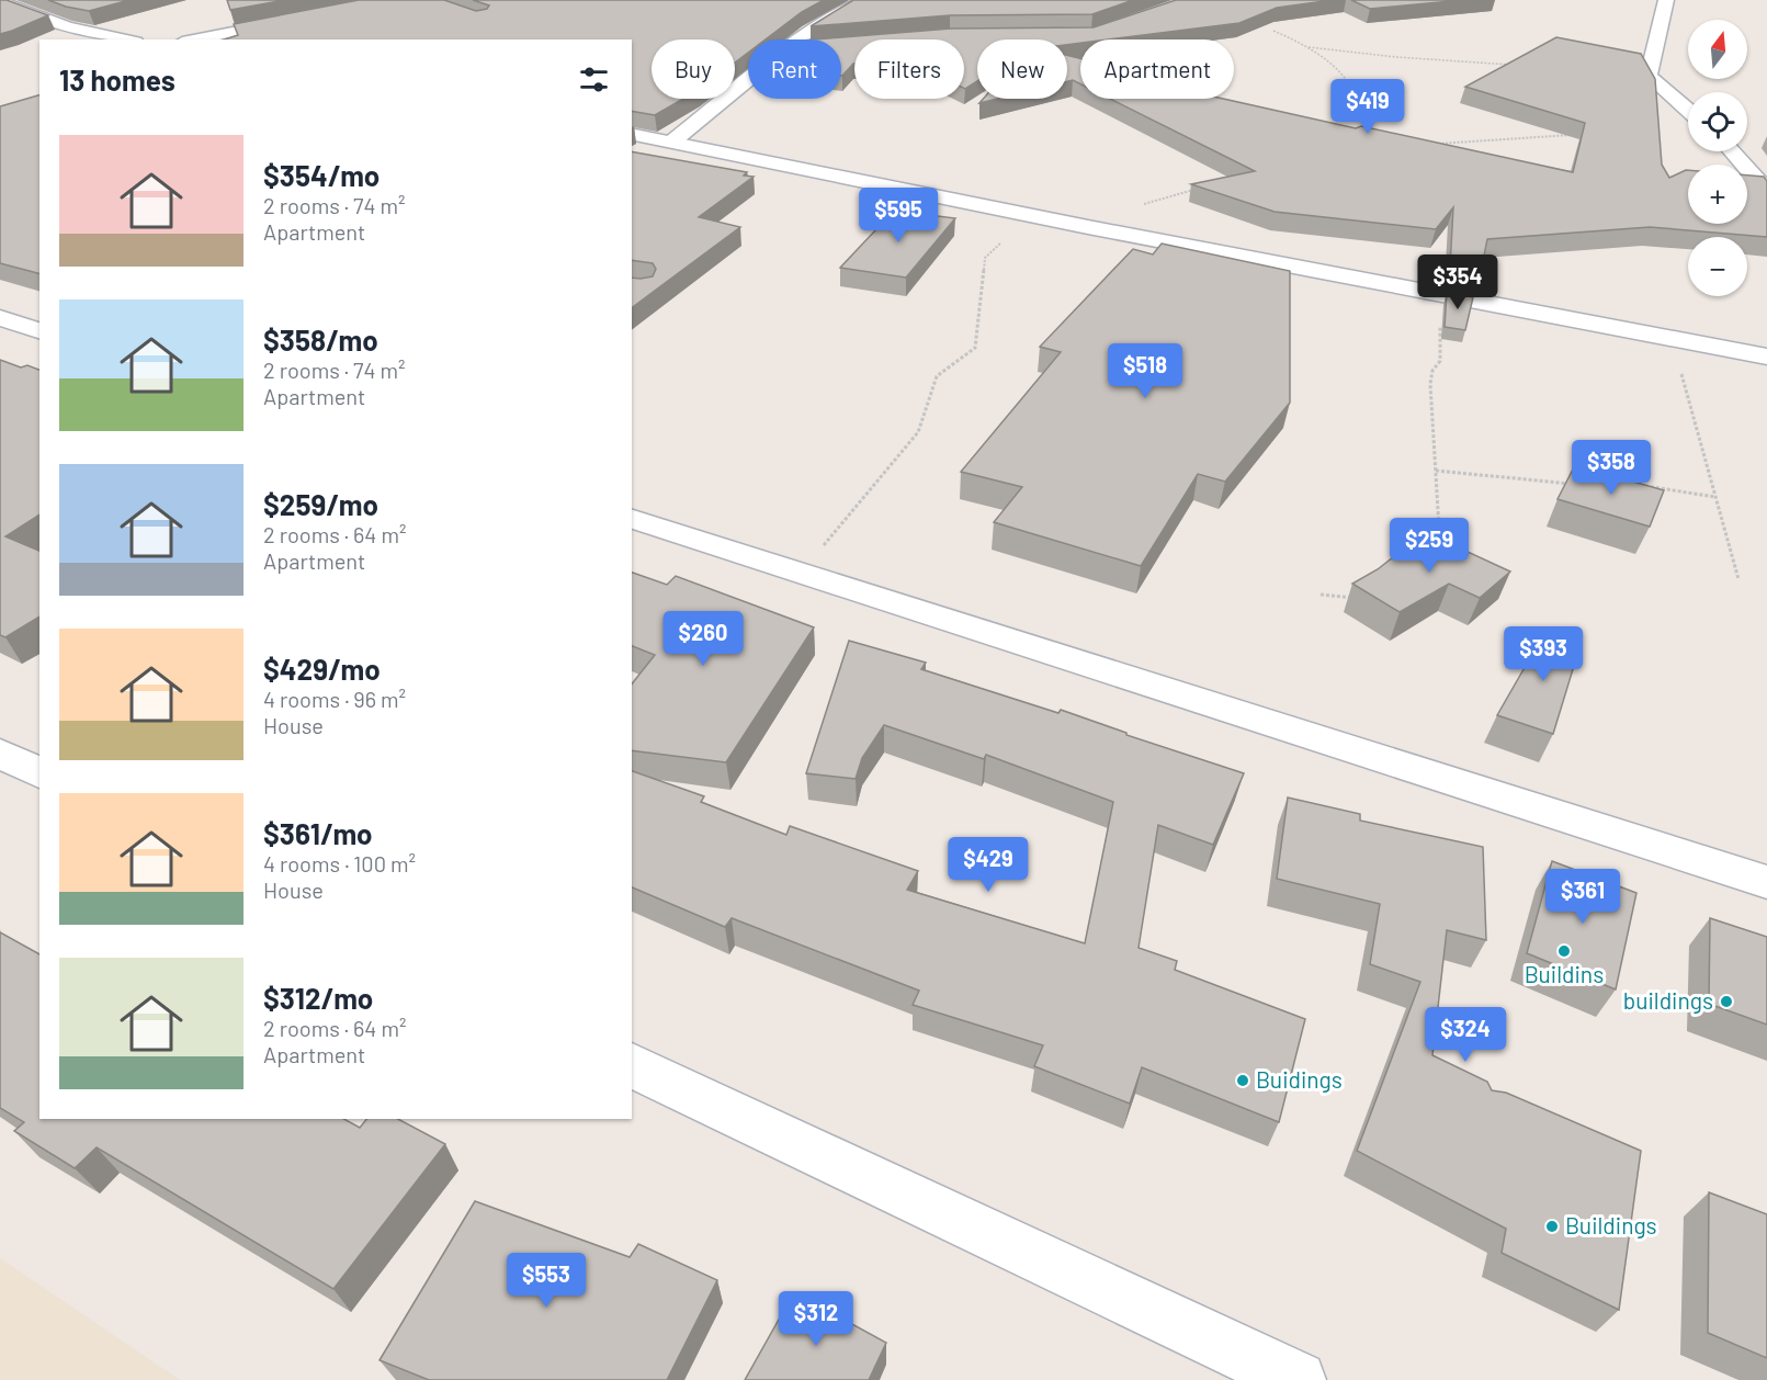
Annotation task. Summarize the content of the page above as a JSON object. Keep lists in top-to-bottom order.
{
  "places": [
    "Buildins",
    "buildings",
    "Buidings",
    "Buildings"
  ],
  "north": "top",
  "page": {
    "map_buttons": ["+", "−"],
    "chip": [
      "Buy",
      "Rent",
      "Filters",
      "New",
      "Apartment"
    ],
    "heading": "13 homes",
    "price": [
      "$419",
      "$595",
      "$354",
      "$518",
      "$358",
      "$259",
      "$260",
      "$393",
      "$429",
      "$361",
      "$324",
      "$553",
      "$312"
    ],
    "list": [
      {
        "name": "$354/mo",
        "note": "2 rooms · 74 m² · Apartment"
      },
      {
        "name": "$358/mo",
        "note": "2 rooms · 74 m² · Apartment"
      },
      {
        "name": "$259/mo",
        "note": "2 rooms · 64 m² · Apartment"
      },
      {
        "name": "$429/mo",
        "note": "4 rooms · 96 m² · House"
      },
      {
        "name": "$361/mo",
        "note": "4 rooms · 100 m² · House"
      },
      {
        "name": "$312/mo",
        "note": "2 rooms · 64 m² · Apartment"
      }
    ]
  }
}
